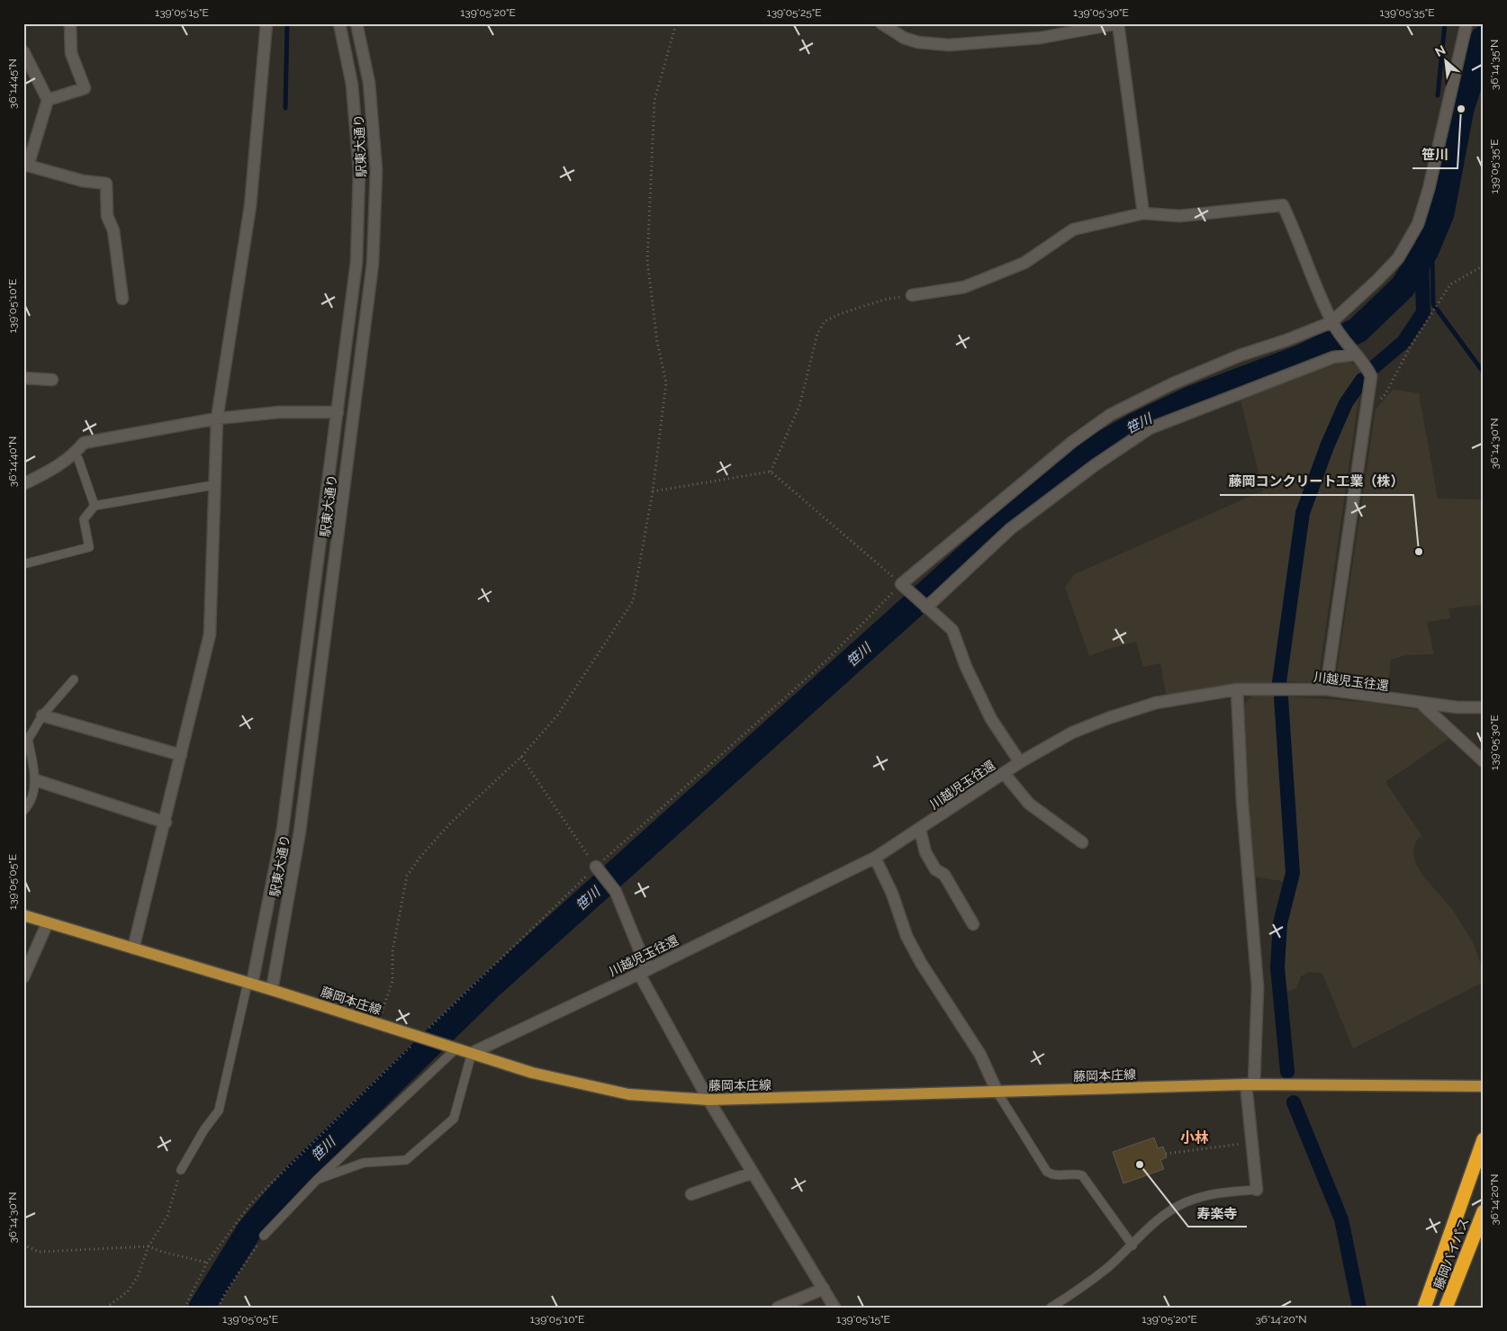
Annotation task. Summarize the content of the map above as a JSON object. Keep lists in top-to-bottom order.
{
  "streets": {
    "highway": ["藤岡バイパス"],
    "main road": ["藤岡本庄線"],
    "street": ["駅東大通り", "川越児玉往還"]
  },
  "crossings": [
    ["駅東大通り", "藤岡本庄線"],
    ["川越児玉往還", "藤岡本庄線"]
  ],
  "districts": ["小林"],
  "water": ["笹川"],
  "places": ["笹川", "藤岡コンクリート工業（株）", "寿楽寺"],
  "north": "top left",
  "coordinates": [
    "139°05'15\"E",
    "139°05'20\"E",
    "139°05'25\"E",
    "139°05'30\"E",
    "139°05'35\"E",
    "36°14'35\"N",
    "36°14'45\"N",
    "139°05'10\"E",
    "36°14'30\"N",
    "36°14'40\"N",
    "139°05'05\"E",
    "36°14'20\"N"
  ]
}
